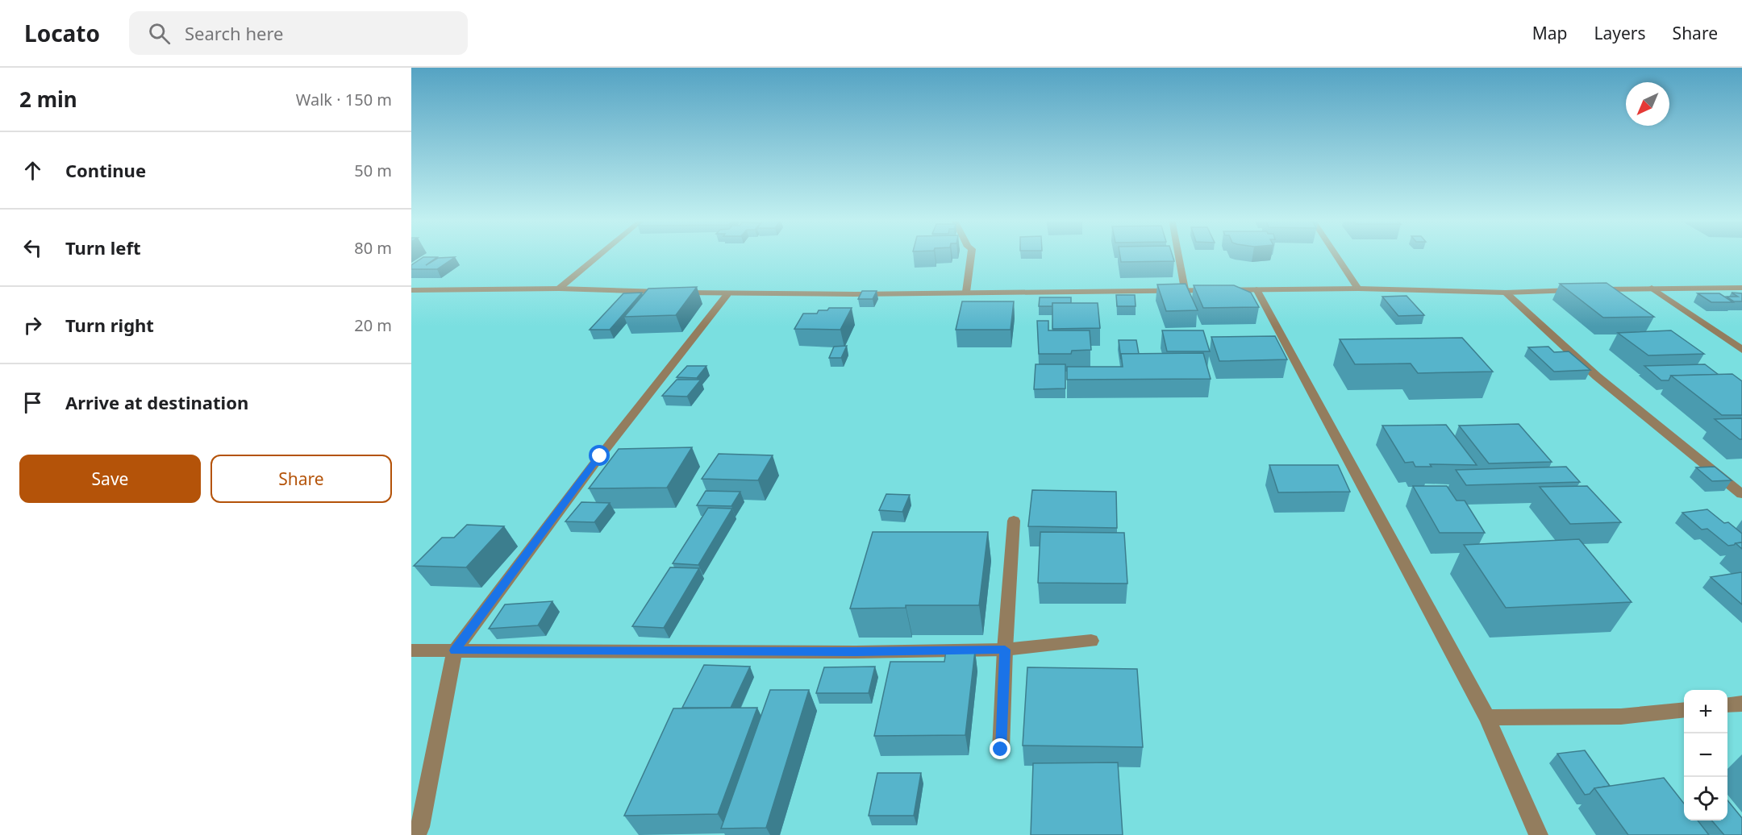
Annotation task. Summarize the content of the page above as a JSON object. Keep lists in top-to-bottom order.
{
  "north": "bottom left",
  "page": {
    "header": "Locato",
    "search": "Search here",
    "nav": ["Map", "Layers", "Share"],
    "heading": ["2 min", "Walk · 150 m"],
    "list": [
      ["Continue", "50 m"],
      ["Turn left", "80 m"],
      ["Turn right", "20 m"],
      "Arrive at destination"
    ],
    "buttons": ["Save", "Share"],
    "map_buttons": ["+", "−"]
  }
}
